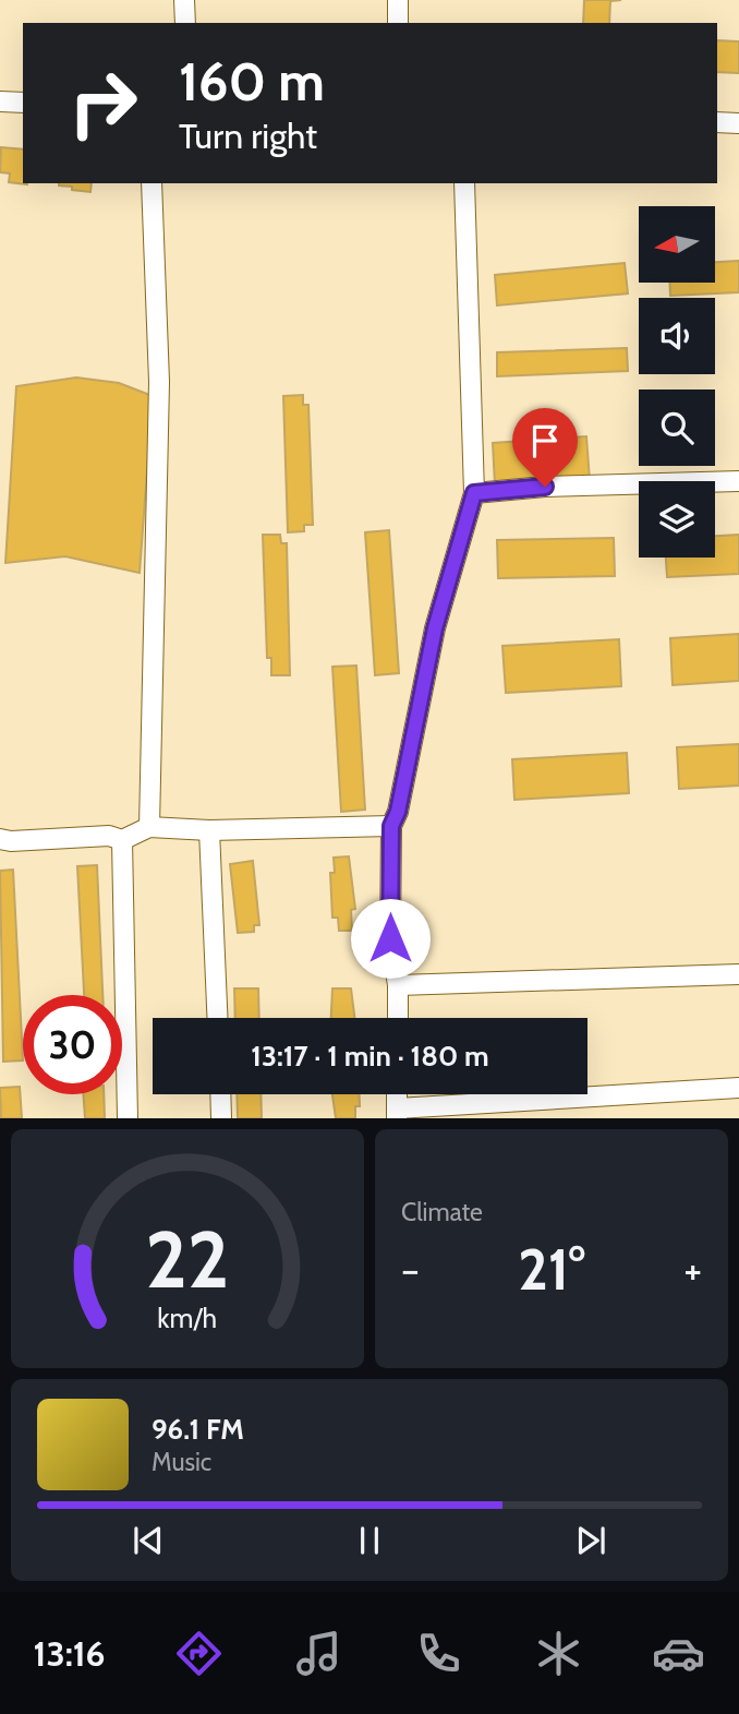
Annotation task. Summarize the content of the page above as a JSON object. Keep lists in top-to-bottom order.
{
  "north": "left",
  "page": {
    "turn": ["160 m", "Turn right"],
    "limit": "30",
    "trip": "13:17 · 1 min · 180 m",
    "tile": "Climate",
    "heat": ["−", "21°", "+"],
    "song": ["96.1 FM", "Music"],
    "tabs": "13:16",
    "gauge": ["22", "km/h"]
  }
}
